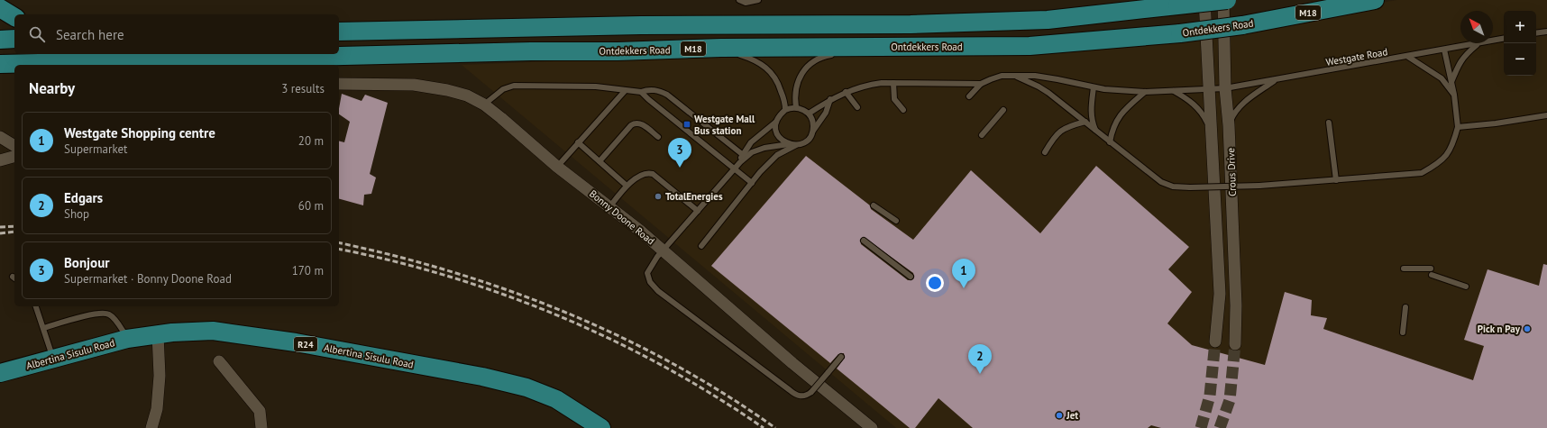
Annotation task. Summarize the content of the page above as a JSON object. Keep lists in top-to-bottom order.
{
  "streets": {
    "main road": [
      "M18",
      "Ontdekkers Road",
      "R24",
      "Albertina Sisulu Road"
    ],
    "street": ["Crous Drive", "Bonny Doone Road"],
    "lane": ["Westgate Road"]
  },
  "crossings": [
    ["Westgate Road", "Crous Drive"]
  ],
  "places": {
    "transit": ["Westgate Mall Bus station"],
    "other": ["TotalEnergies", "Pick n Pay", "Jet"]
  },
  "north": "top left",
  "page": {
    "map_buttons": ["+", "−"],
    "search": "Search here",
    "heading": ["Nearby", "3 results"],
    "list": [
      {
        "mark": "1",
        "name": "Westgate Shopping centre",
        "note": "Supermarket",
        "value": "20 m"
      },
      {
        "mark": "2",
        "name": "Edgars",
        "note": "Shop",
        "value": "60 m"
      },
      {
        "mark": "3",
        "name": "Bonjour",
        "note": "Supermarket · Bonny Doone Road",
        "value": "170 m"
      }
    ],
    "pins": ["3", "1", "2"]
  }
}
